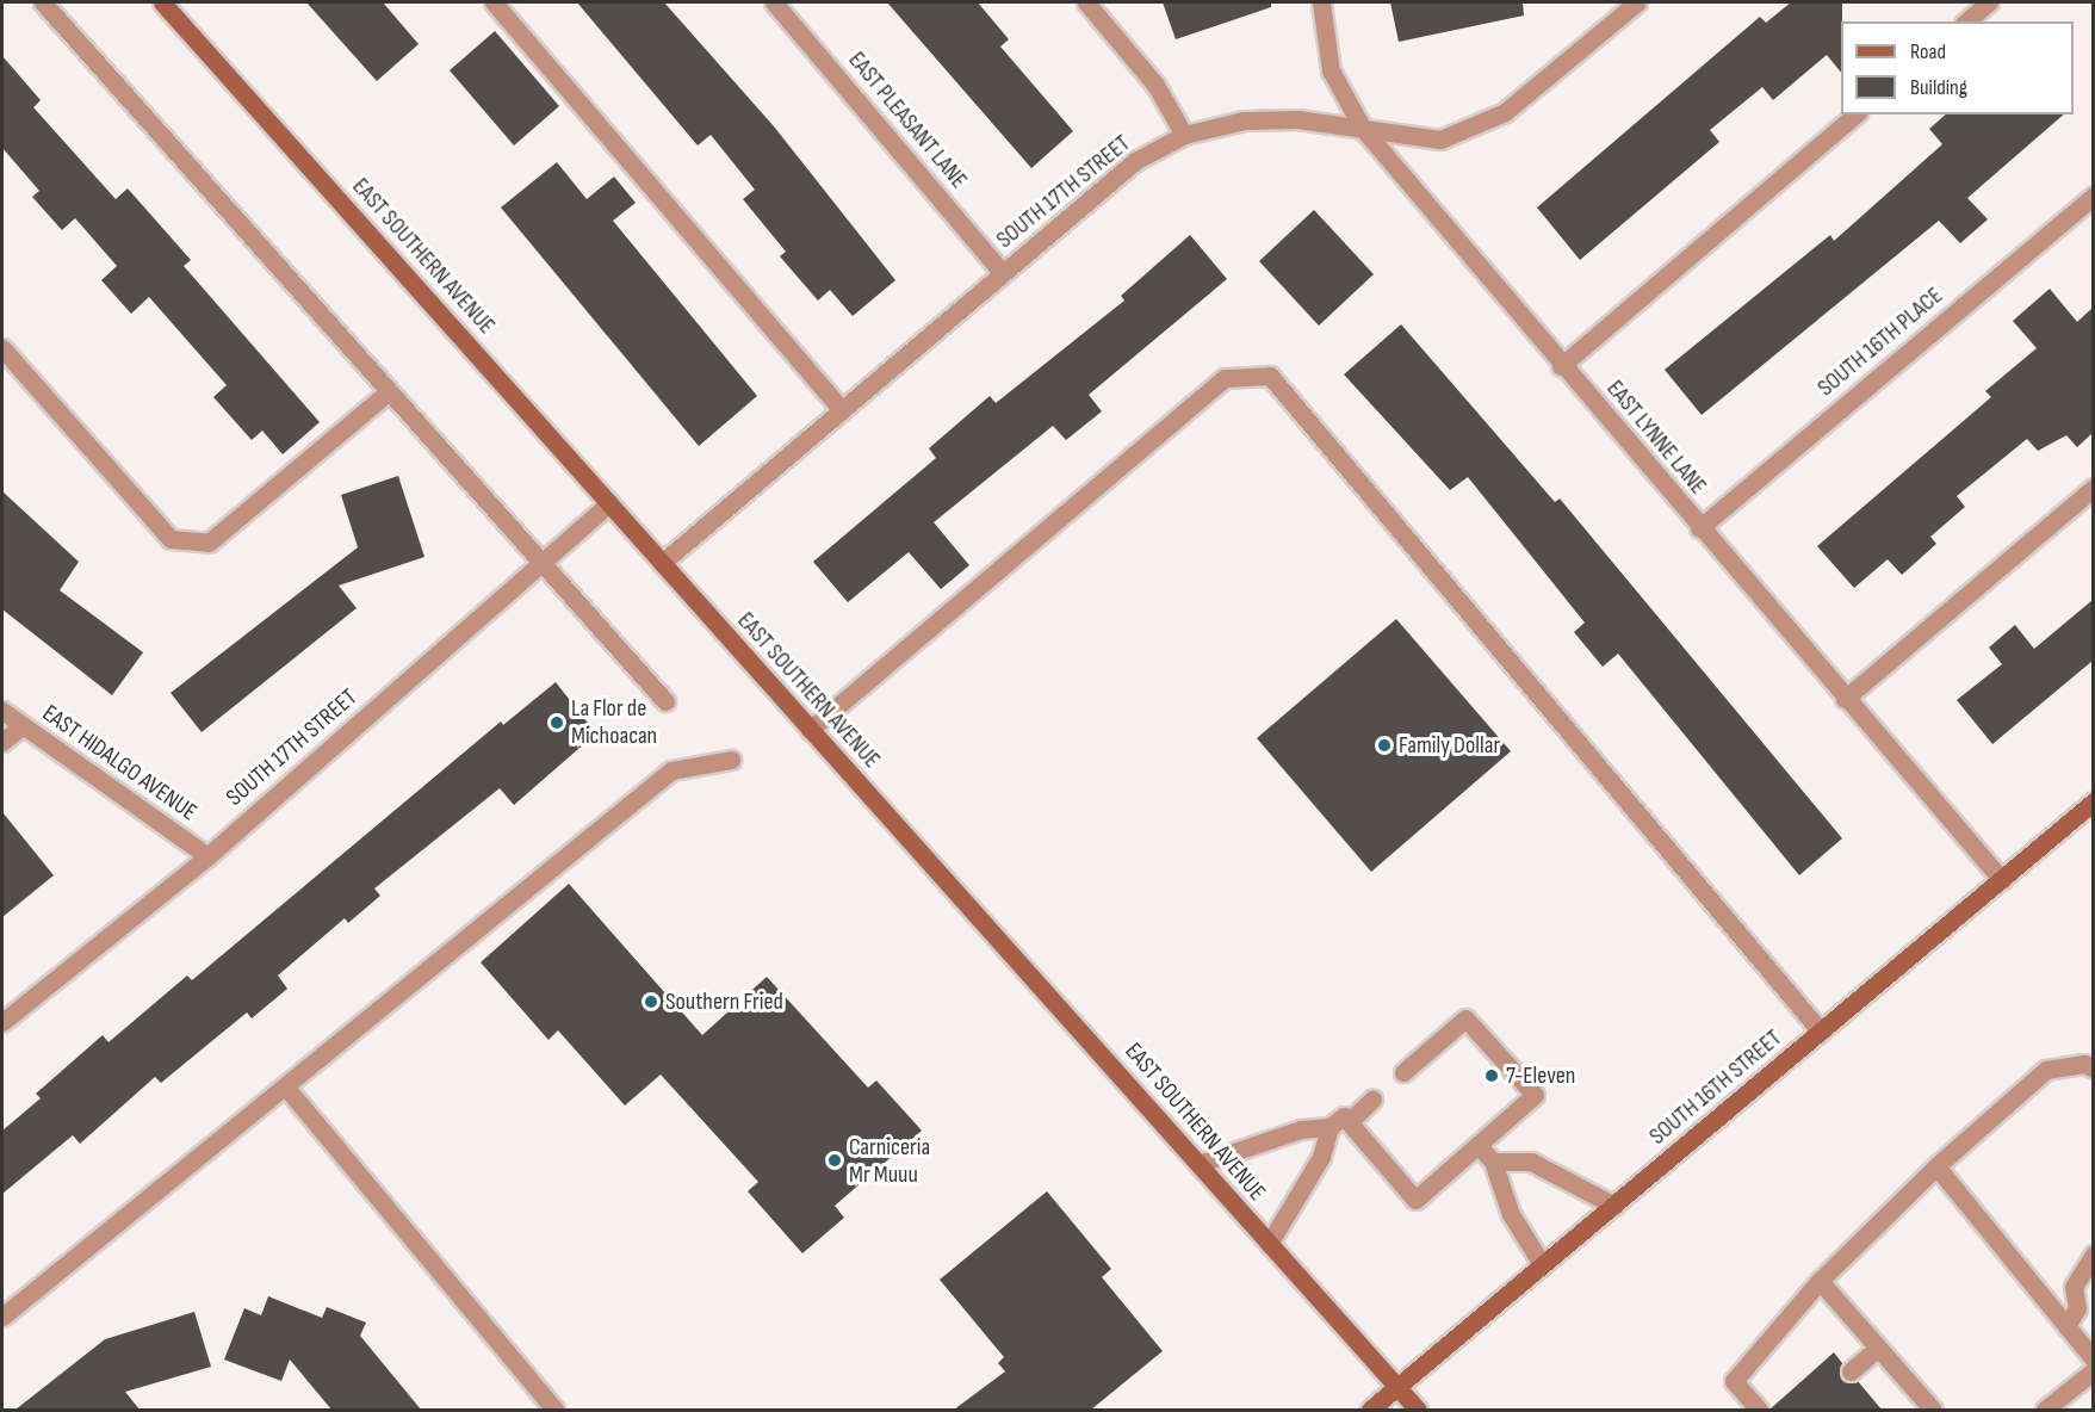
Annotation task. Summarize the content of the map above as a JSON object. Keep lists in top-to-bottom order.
{
  "streets": {
    "main road": ["EAST SOUTHERN AVENUE", "SOUTH 16TH STREET"],
    "street": [
      "EAST PLEASANT LANE",
      "SOUTH 17TH STREET",
      "SOUTH 16TH PLACE",
      "EAST LYNNE LANE",
      "EAST HIDALGO AVENUE"
    ]
  },
  "crossings": [
    ["EAST PLEASANT LANE", "SOUTH 17TH STREET"],
    ["SOUTH 17TH STREET", "EAST SOUTHERN AVENUE"],
    ["SOUTH 17TH STREET", "EAST LYNNE LANE"],
    ["SOUTH 17TH STREET", "EAST HIDALGO AVENUE"],
    ["EAST SOUTHERN AVENUE", "SOUTH 16TH STREET"],
    ["SOUTH 16TH PLACE", "EAST LYNNE LANE"],
    ["EAST LYNNE LANE", "SOUTH 16TH STREET"]
  ],
  "places": [
    "La Flor de Michoacan",
    "Family Dollar",
    "Southern Fried",
    "7-Eleven",
    "Carniceria Mr Muuu"
  ],
  "legend": ["Road", "Building"]
}
